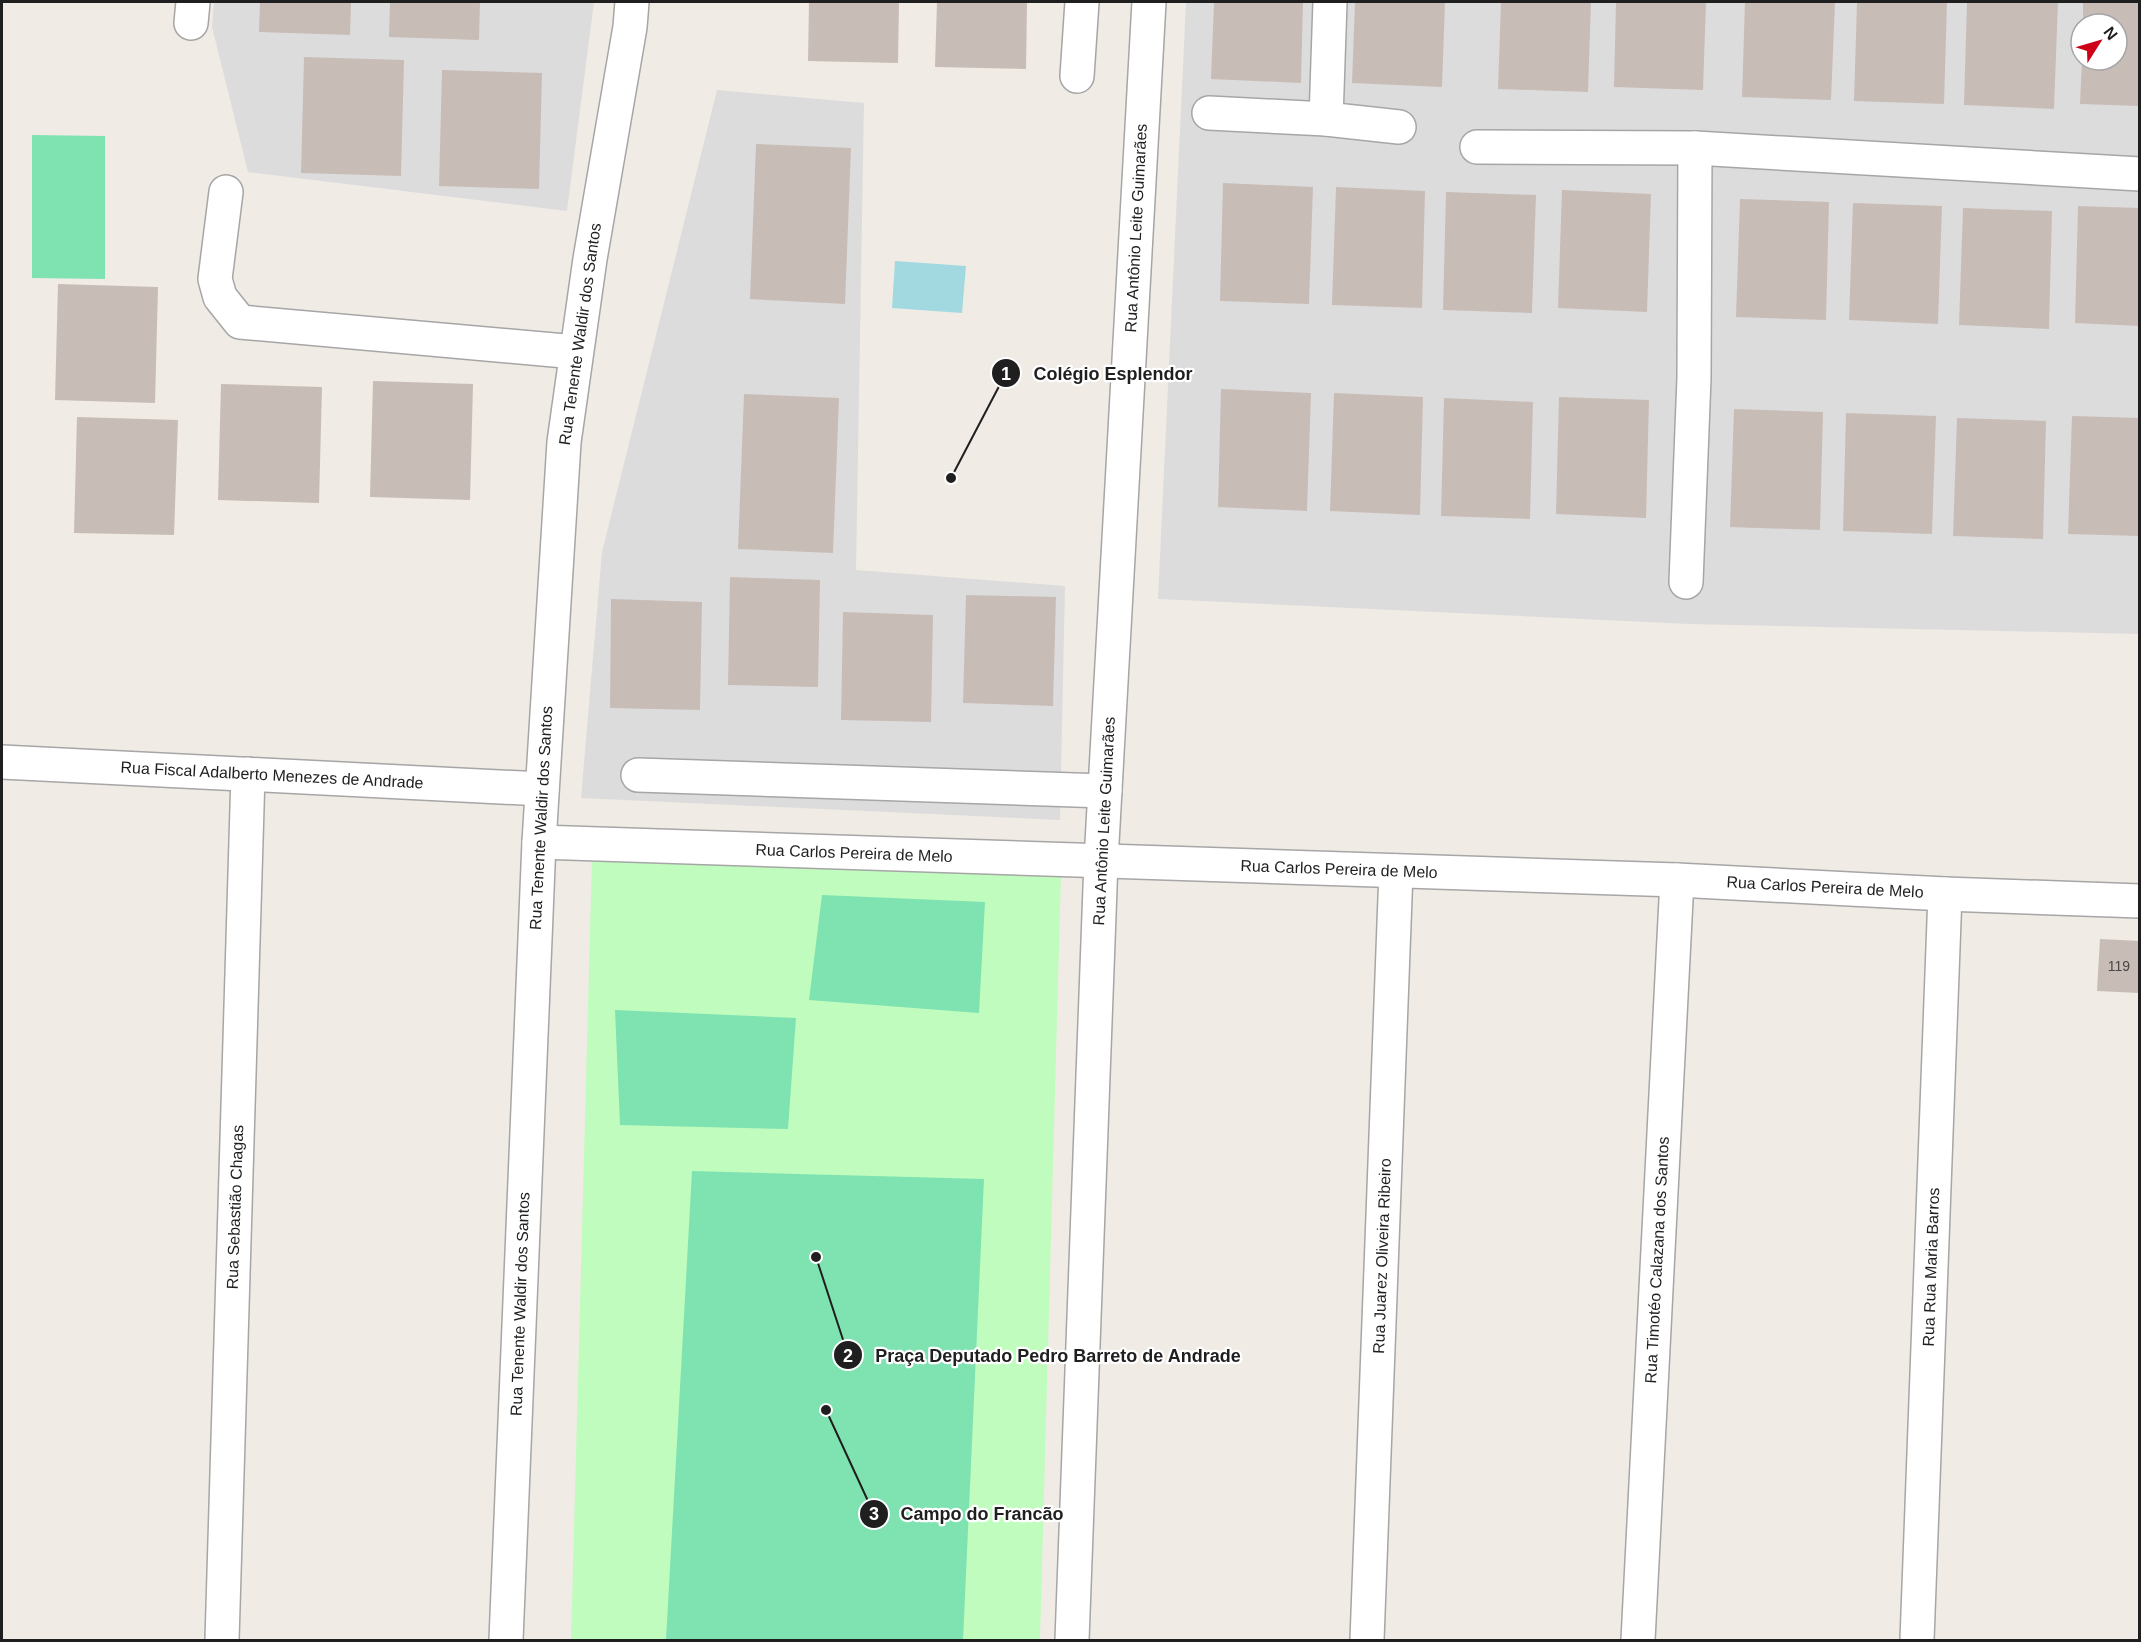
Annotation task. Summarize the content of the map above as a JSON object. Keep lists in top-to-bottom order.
{
  "streets": {
    "street": [
      "Rua Antônio Leite Guimarães",
      "Rua Tenente Waldir dos Santos",
      "Rua Fiscal Adalberto Menezes de Andrade",
      "Rua Carlos Pereira de Melo",
      "Rua Sebastião Chagas",
      "Rua Juarez Oliveira Ribeiro",
      "Rua Timotéo Calazana dos Santos",
      "Rua Rua Maria Barros"
    ]
  },
  "crossings": [
    ["Rua Antônio Leite Guimarães", "Rua Carlos Pereira de Melo"],
    ["Rua Tenente Waldir dos Santos", "Rua Fiscal Adalberto Menezes de Andrade"],
    ["Rua Tenente Waldir dos Santos", "Rua Carlos Pereira de Melo"],
    ["Rua Fiscal Adalberto Menezes de Andrade", "Rua Sebastião Chagas"],
    ["Rua Carlos Pereira de Melo", "Rua Juarez Oliveira Ribeiro"],
    ["Rua Carlos Pereira de Melo", "Rua Timotéo Calazana dos Santos"],
    ["Rua Carlos Pereira de Melo", "Rua Rua Maria Barros"]
  ],
  "places": ["Colégio Esplendor", "Praça Deputado Pedro Barreto de Andrade", "Campo do Francão"],
  "house_numbers": ["119"],
  "north": "top right"
}
